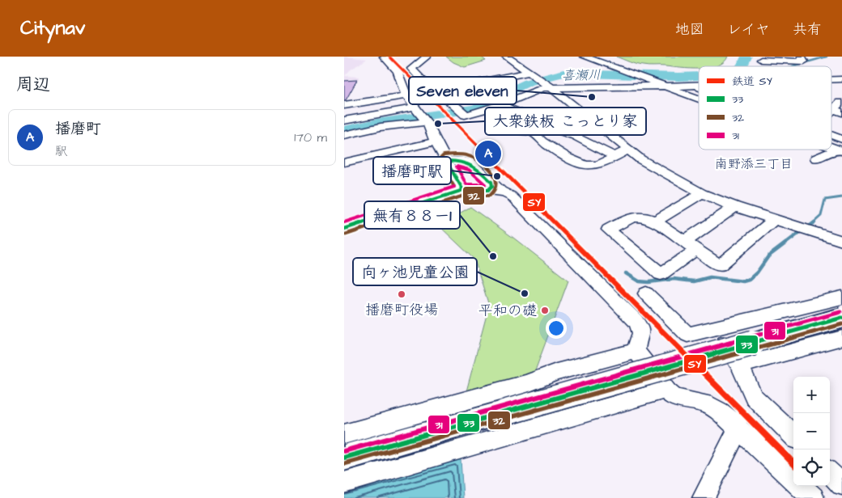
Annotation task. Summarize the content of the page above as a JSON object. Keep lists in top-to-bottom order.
{
  "districts": ["南野添三丁目"],
  "water": ["喜瀬川"],
  "places": [
    "Seven eleven",
    "大衆鉄板 こっとり家",
    "播磨町駅",
    "無有８８ー1",
    "向ヶ池児童公園",
    "播磨町役場",
    "平和の礎"
  ],
  "lines": [
    "rail line SY",
    "transit line 32",
    "transit line 33",
    "transit line 31"
  ],
  "legend": [
    "鉄道 SY",
    "33",
    "32",
    "31"
  ],
  "page": {
    "header": "Citynav",
    "nav": ["地図", "レイヤ", "共有"],
    "heading": "周辺",
    "list": [
      {
        "mark": "A",
        "name": "播磨町",
        "note": "駅",
        "value": "170 m"
      }
    ],
    "pins": "A",
    "map_buttons": ["+", "−"]
  }
}
